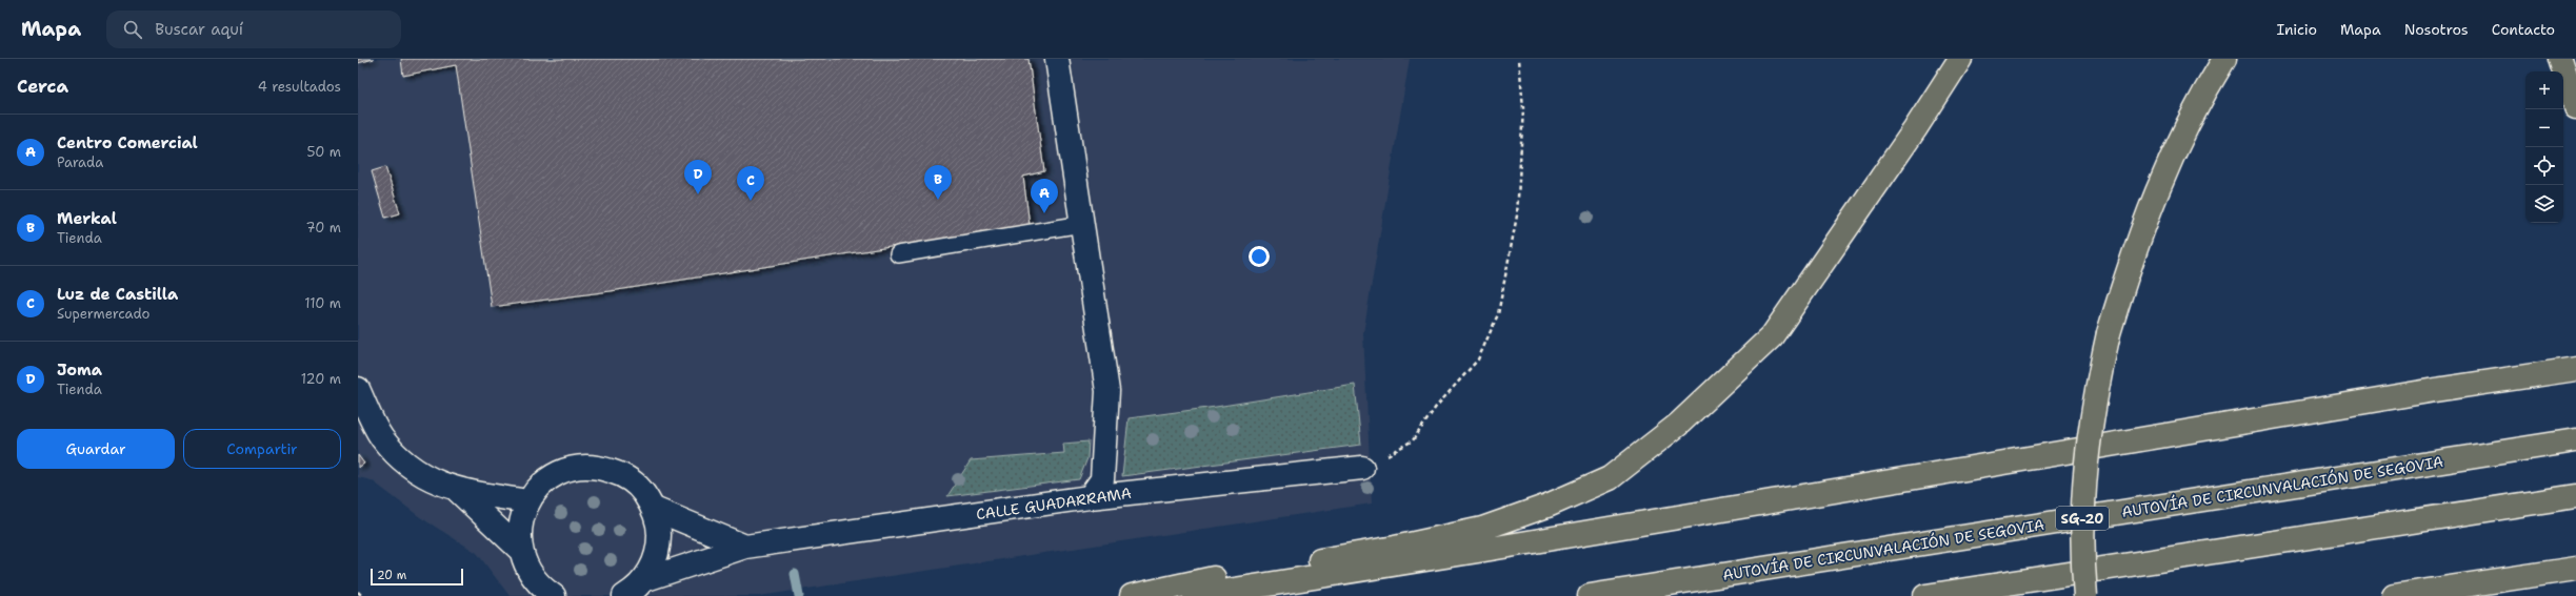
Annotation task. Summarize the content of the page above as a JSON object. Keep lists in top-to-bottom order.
{
  "streets": {
    "highway": ["AUTOVÍA DE CIRCUNVALACIÓN DE SEGOVIA", "SG-20"],
    "street": ["CALLE GUADARRAMA"]
  },
  "scale_bar": "20 m",
  "page": {
    "header": "Mapa",
    "search": "Buscar aquí",
    "nav": [
      "Inicio",
      "Mapa",
      "Nosotros",
      "Contacto"
    ],
    "heading": ["Cerca", "4 resultados"],
    "map_buttons": ["+", "−"],
    "list": [
      {
        "mark": "A",
        "name": "Centro Comercial",
        "note": "Parada",
        "value": "50 m"
      },
      {
        "mark": "B",
        "name": "Merkal",
        "note": "Tienda",
        "value": "70 m"
      },
      {
        "mark": "C",
        "name": "Luz de Castilla",
        "note": "Supermercado",
        "value": "110 m"
      },
      {
        "mark": "D",
        "name": "Joma",
        "note": "Tienda",
        "value": "120 m"
      }
    ],
    "pins": [
      "D",
      "B",
      "C",
      "A"
    ],
    "buttons": ["Guardar", "Compartir"],
    "scale": "20 m"
  }
}
